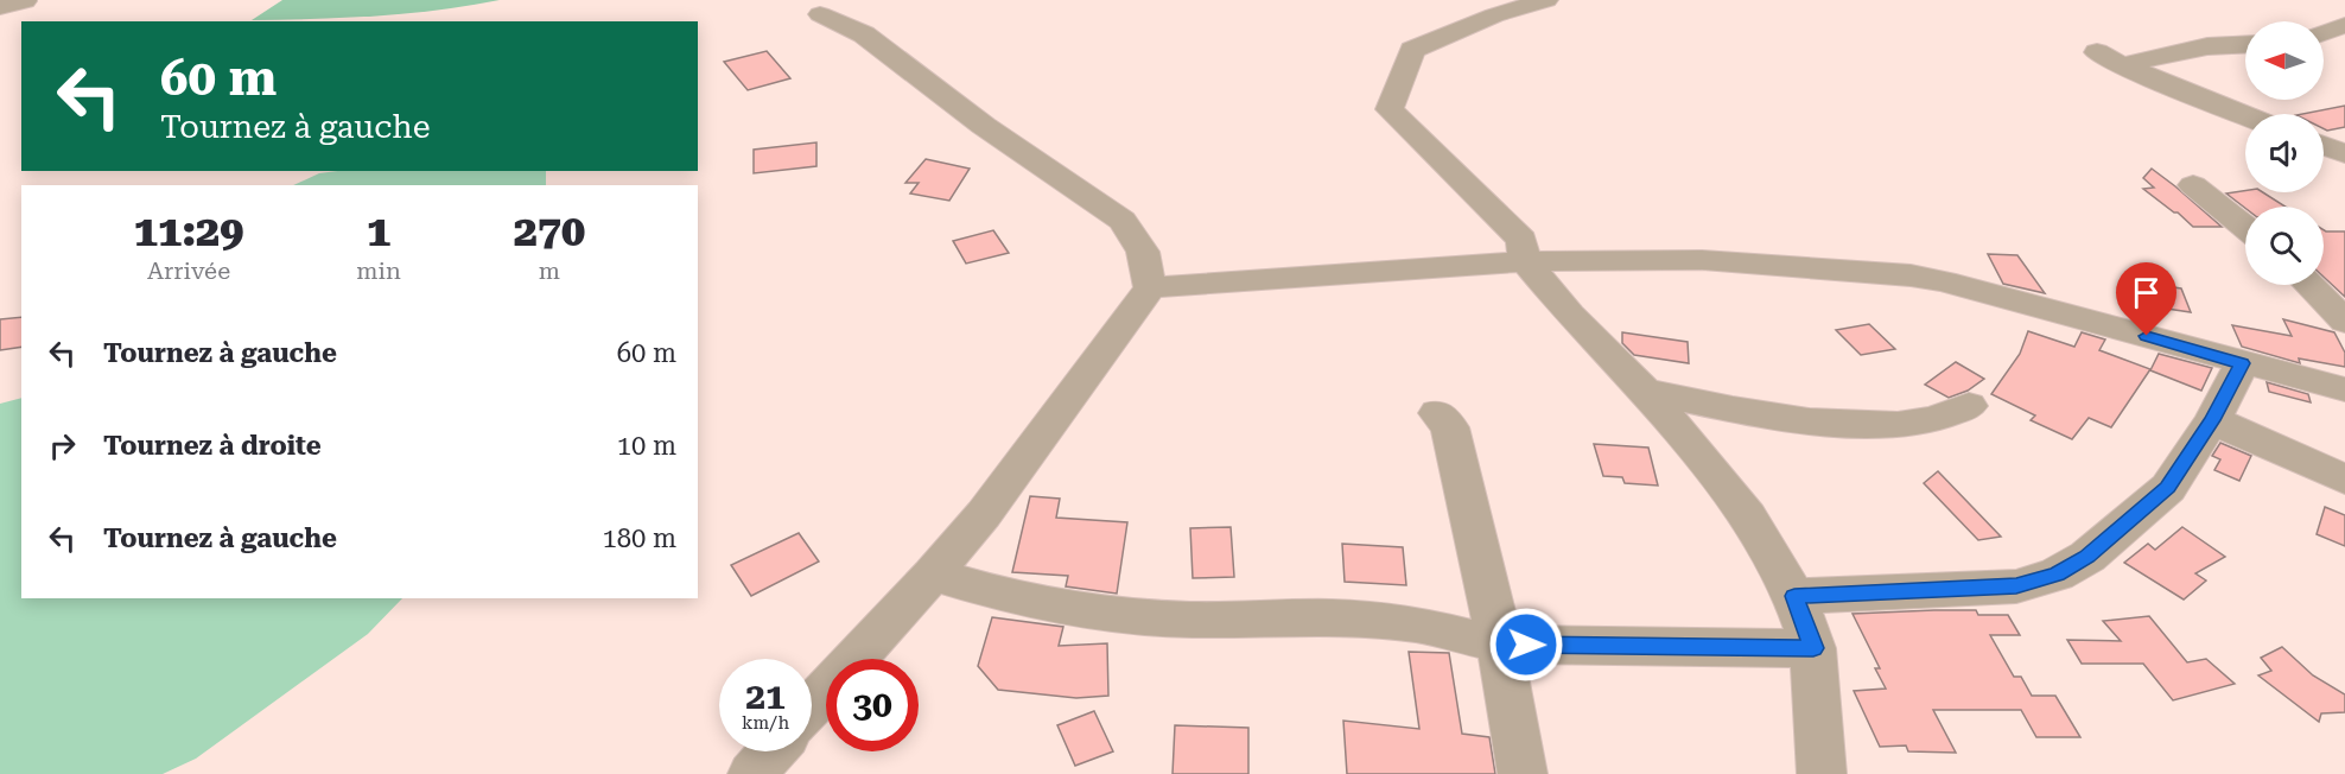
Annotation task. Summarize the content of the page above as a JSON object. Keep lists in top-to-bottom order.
{
  "north": "left",
  "page": {
    "turn": ["60 m", "Tournez à gauche"],
    "eta": [
      "11:29",
      "Arrivée",
      "1",
      "min",
      "270",
      "m"
    ],
    "list": [
      {
        "name": "Tournez à gauche",
        "value": "60 m"
      },
      {
        "name": "Tournez à droite",
        "value": "10 m"
      },
      {
        "name": "Tournez à gauche",
        "value": "180 m"
      }
    ],
    "speed": "21 km/h",
    "limit": "30"
  }
}
